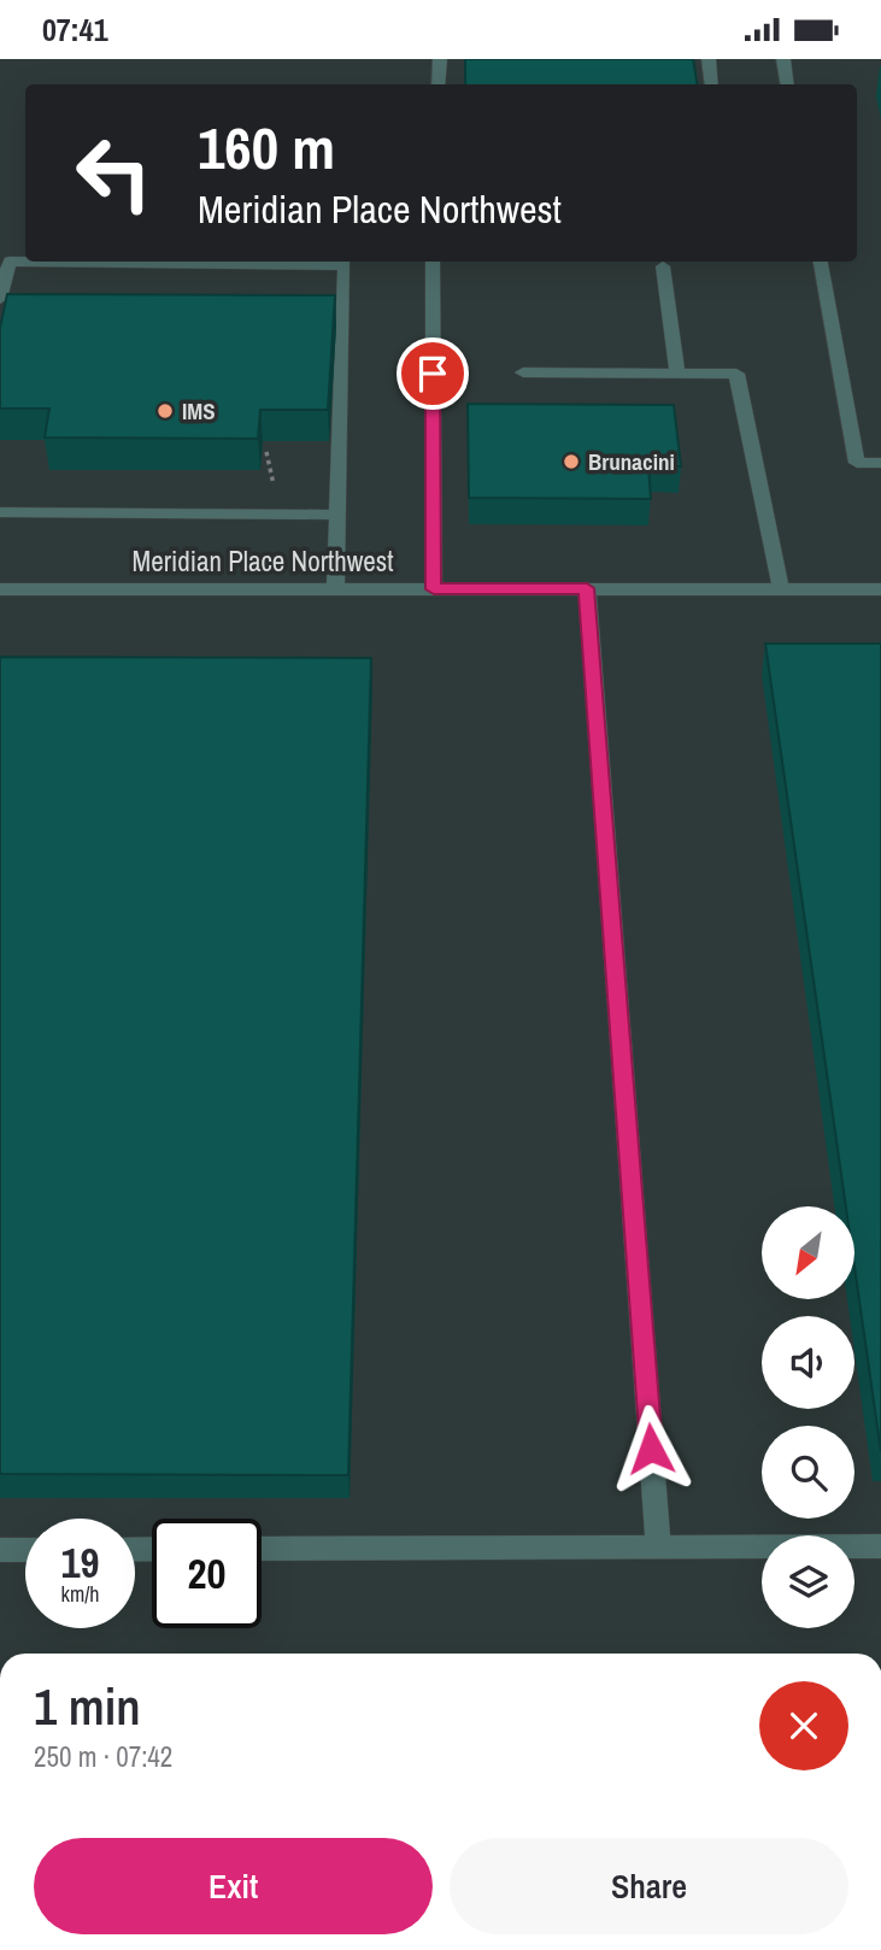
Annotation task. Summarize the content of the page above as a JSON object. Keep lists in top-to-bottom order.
{
  "streets": {
    "street": ["Meridian Place Northwest"]
  },
  "places": ["IMS", "Brunacini"],
  "north": "bottom left",
  "page": {
    "status": "07:41",
    "turn": ["160 m", "Meridian Place Northwest"],
    "speed": "19 km/h",
    "limit": "20",
    "heading": ["1 min", "250 m · 07:42"],
    "buttons": ["Exit", "Share"]
  }
}
